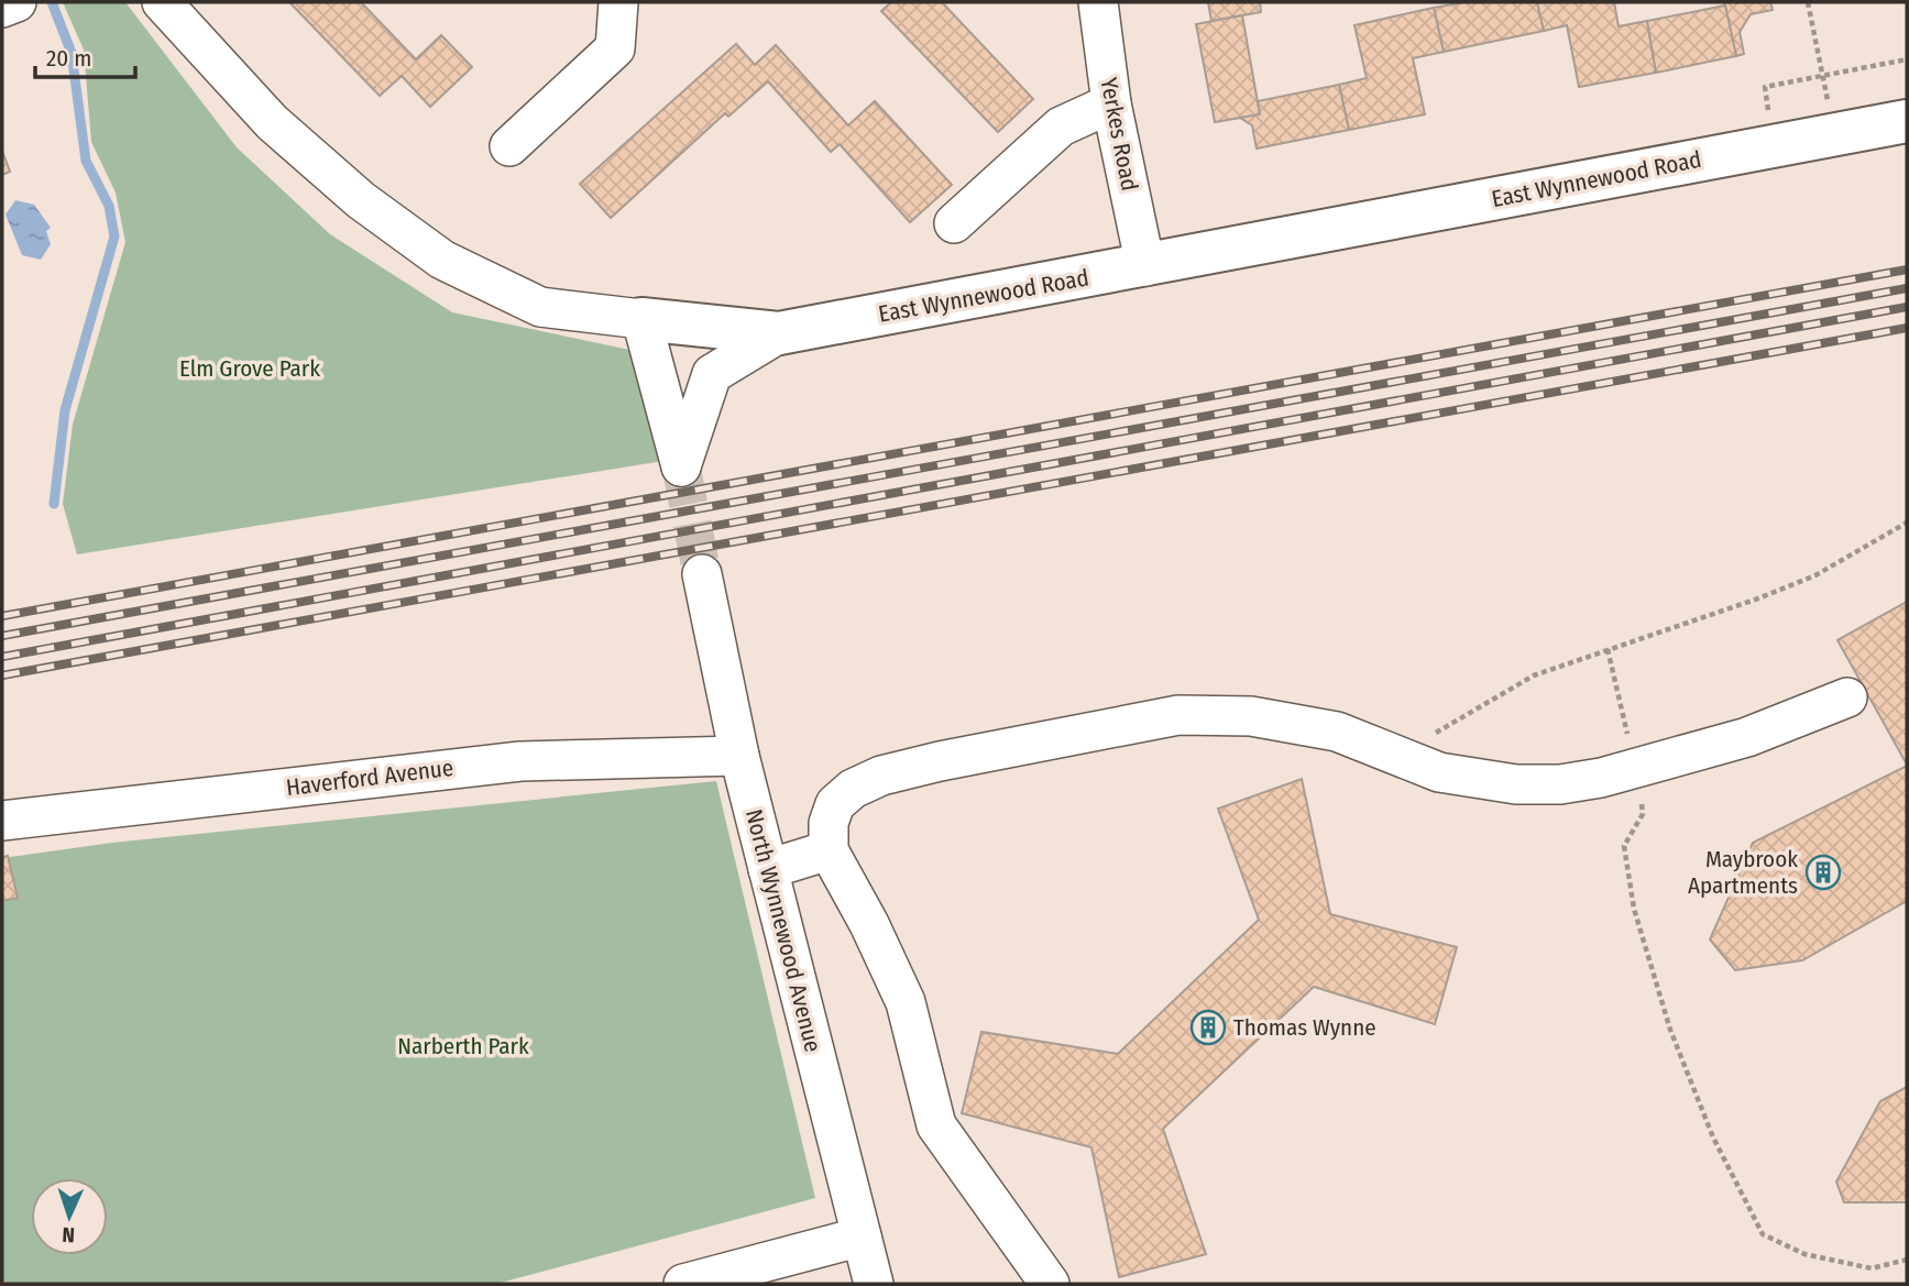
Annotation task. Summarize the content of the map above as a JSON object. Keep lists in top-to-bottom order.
{
  "streets": {
    "main road": ["East Wynnewood Road"],
    "street": ["Yerkes Road", "Haverford Avenue", "North Wynnewood Avenue"]
  },
  "crossings": [
    ["Yerkes Road", "East Wynnewood Road"],
    ["Haverford Avenue", "North Wynnewood Avenue"]
  ],
  "parks": ["Elm Grove Park", "Narberth Park"],
  "places": {
    "building": ["Maybrook Apartments", "Thomas Wynne"]
  },
  "scale_bar": "20 m",
  "north": "bottom"
}
